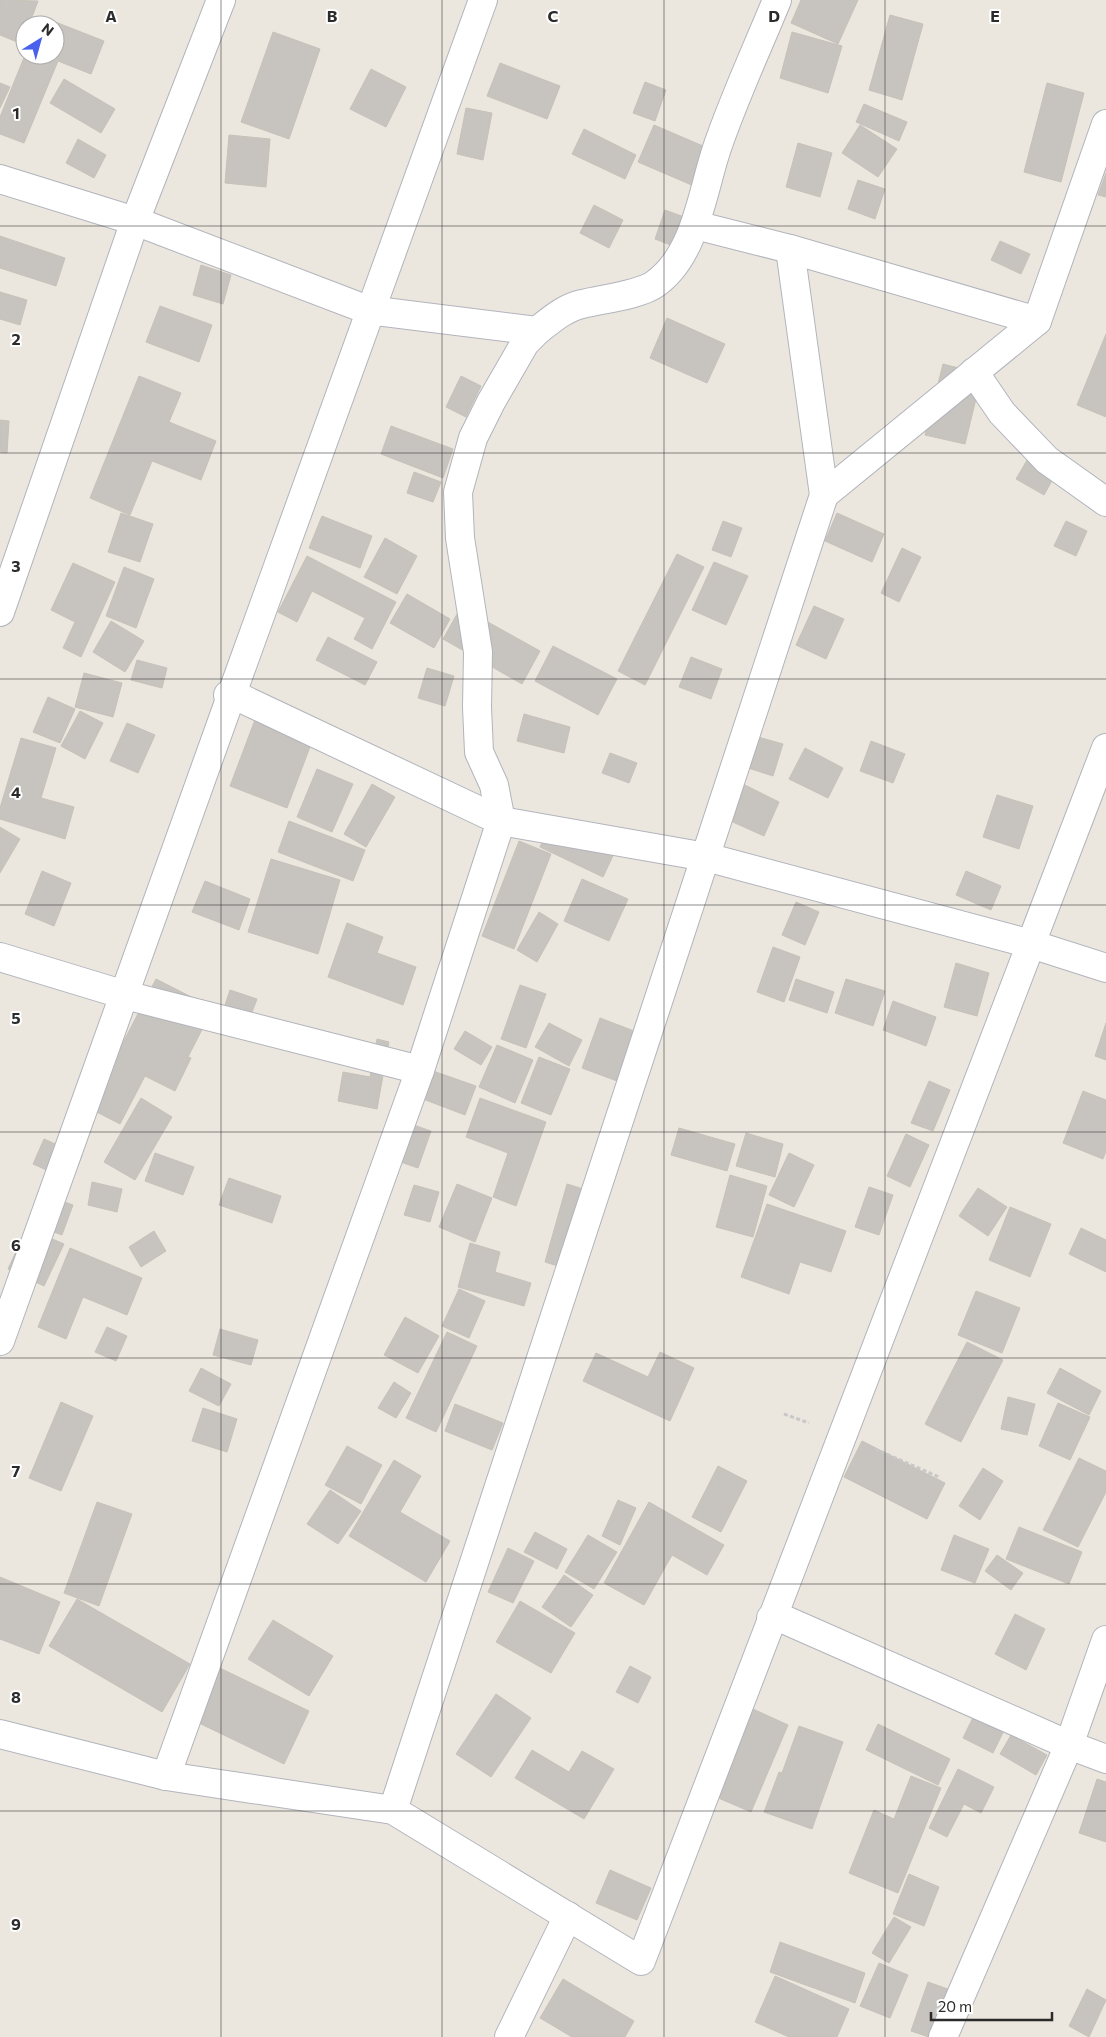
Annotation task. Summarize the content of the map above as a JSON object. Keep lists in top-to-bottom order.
{
  "scale_bar": "20 m",
  "north": "top right",
  "grid": {
    "columns": [
      "A",
      "B",
      "C",
      "D",
      "E"
    ],
    "rows": [
      "1",
      "2",
      "3",
      "4",
      "5",
      "6",
      "7",
      "8",
      "9"
    ]
  }
}
